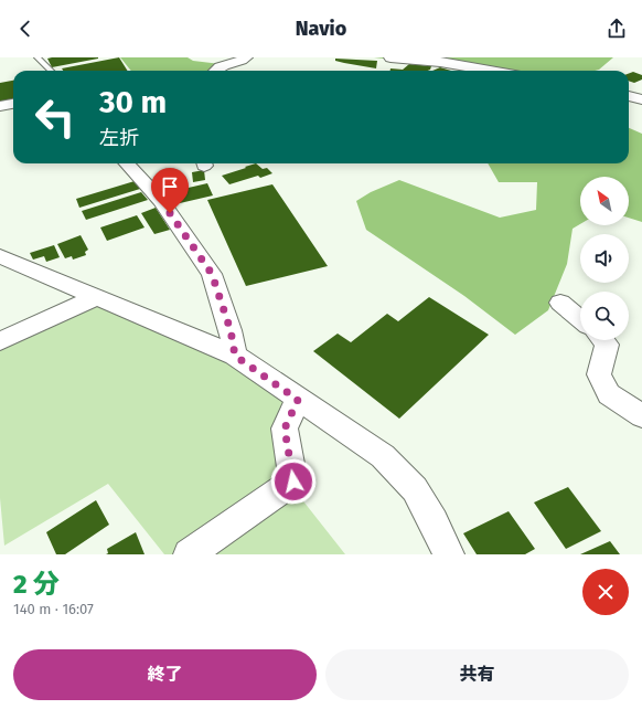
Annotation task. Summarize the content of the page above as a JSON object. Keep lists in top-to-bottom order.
{
  "north": "top left",
  "page": {
    "header": "Navio",
    "turn": ["30 m", "左折"],
    "heading": ["2 分", "140 m · 16:07"],
    "buttons": ["終了", "共有"]
  }
}
